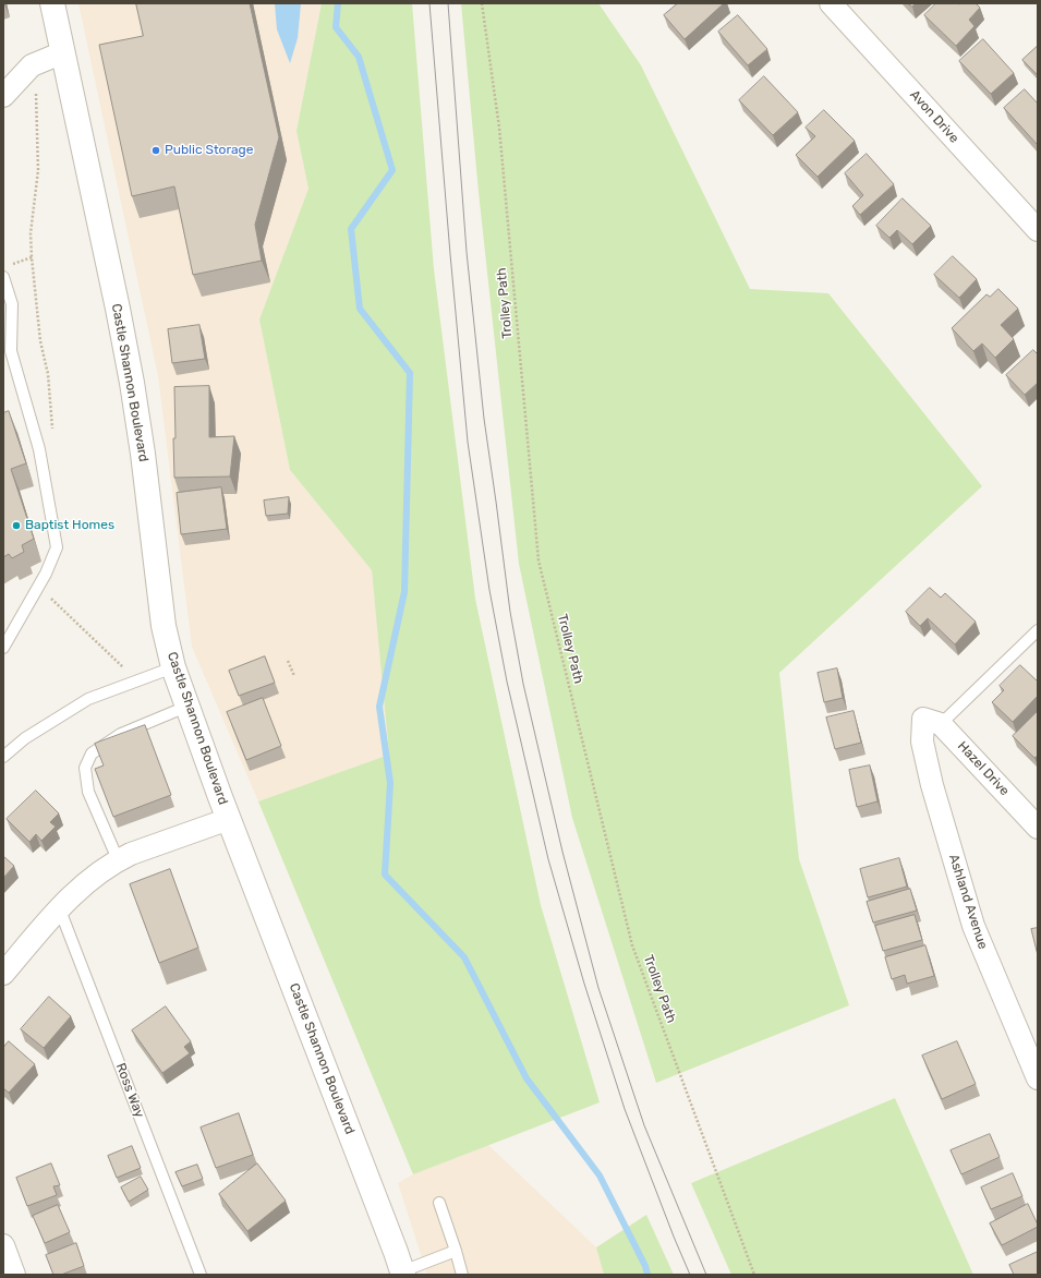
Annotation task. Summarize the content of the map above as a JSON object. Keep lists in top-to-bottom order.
{
  "streets": {
    "street": [
      "Avon Drive",
      "Castle Shannon Boulevard",
      "Hazel Drive",
      "Ashland Avenue"
    ],
    "lane": ["Ross Way"],
    "path": ["Trolley Path"]
  },
  "crossings": [
    ["Hazel Drive", "Ashland Avenue"]
  ],
  "places": ["Public Storage", "Baptist Homes"]
}
